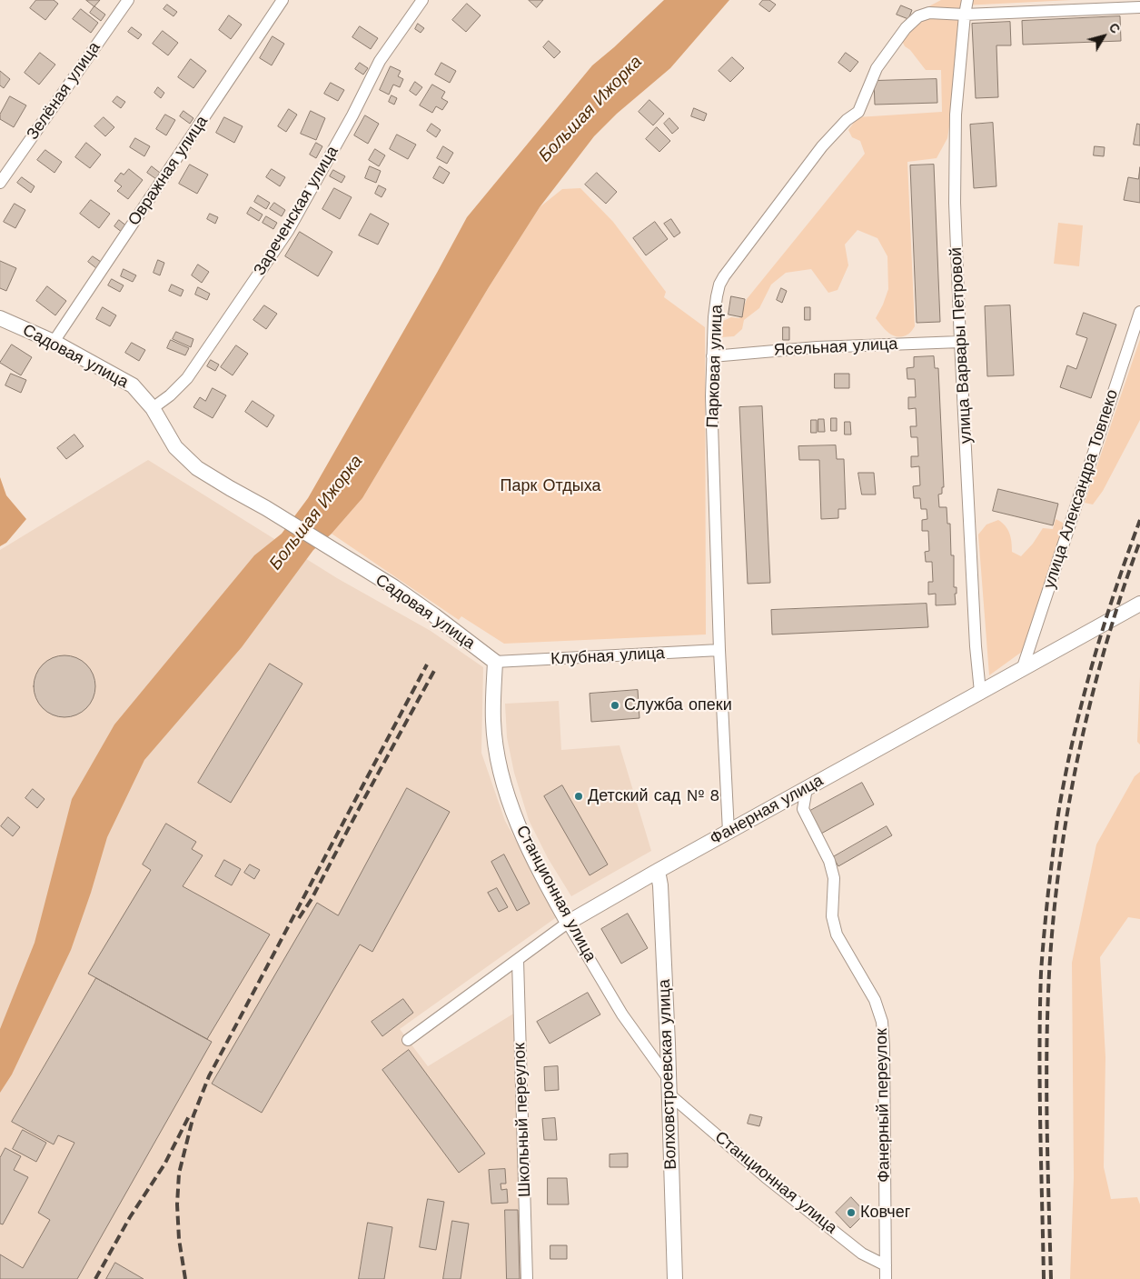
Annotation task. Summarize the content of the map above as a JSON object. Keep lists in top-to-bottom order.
{
  "streets": {
    "street": [
      "Зелёная улица",
      "Овражная улица",
      "Зареченская улица",
      "улица Варвары Петровой",
      "Ясельная улица",
      "Садовая улица",
      "Парковая улица",
      "улица Александра Товпеко",
      "Клубная улица",
      "Фанерная улица",
      "Станционная улица",
      "Волховстроевская улица",
      "Фанерный переулок",
      "Школьный переулок"
    ]
  },
  "crossings": [
    ["Овражная улица", "Садовая улица"],
    ["Зареченская улица", "Садовая улица"],
    ["улица Варвары Петровой", "Ясельная улица"],
    ["улица Варвары Петровой", "Парковая улица"],
    ["улица Варвары Петровой", "Фанерная улица"],
    ["Ясельная улица", "Парковая улица"],
    ["Садовая улица", "Клубная улица"],
    ["Садовая улица", "Станционная улица"],
    ["Парковая улица", "Клубная улица"],
    ["Парковая улица", "Фанерная улица"],
    ["улица Александра Товпеко", "Фанерная улица"],
    ["Клубная улица", "Станционная улица"],
    ["Фанерная улица", "Станционная улица"],
    ["Фанерная улица", "Волховстроевская улица"],
    ["Фанерная улица", "Фанерный переулок"],
    ["Фанерная улица", "Школьный переулок"],
    ["Станционная улица", "Волховстроевская улица"],
    ["Станционная улица", "Фанерный переулок"]
  ],
  "water": ["Большая Ижорка"],
  "parks": ["Парк Отдыха"],
  "places": ["Служба опеки", "Детский сад № 8", "Ковчег"],
  "north": "top right"
}
